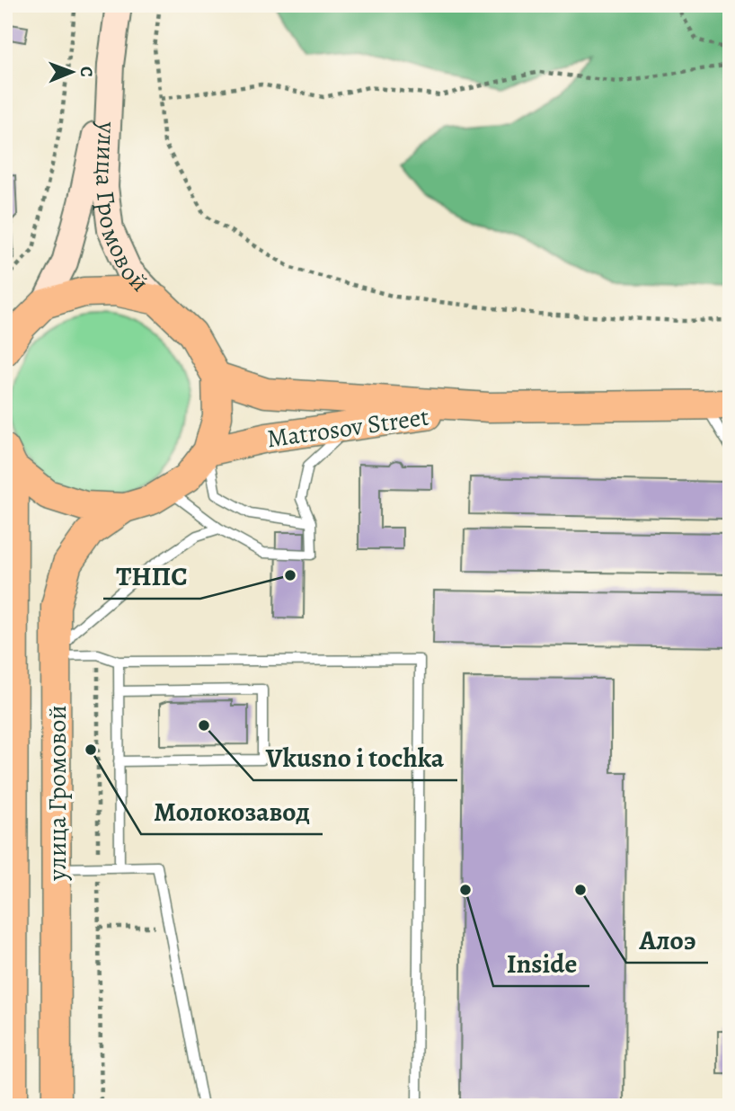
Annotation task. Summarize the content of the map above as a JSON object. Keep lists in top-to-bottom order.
{
  "streets": {
    "main road": ["улица Громовой", "Matrosov Street"]
  },
  "places": [
    "ТНПС",
    "Vkusno i tochka",
    "Молокозавод",
    "Inside",
    "Алоэ"
  ],
  "north": "right"
}
